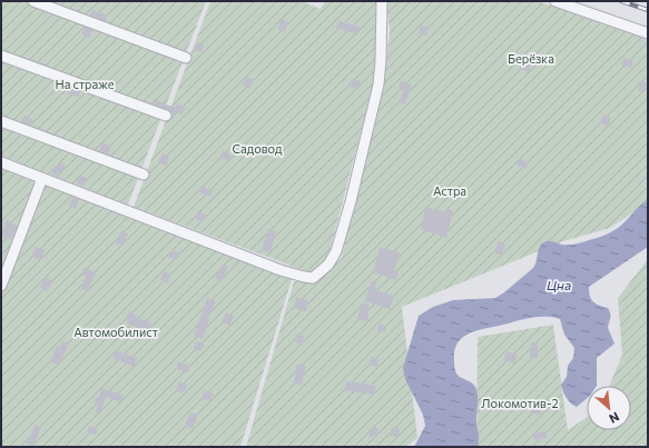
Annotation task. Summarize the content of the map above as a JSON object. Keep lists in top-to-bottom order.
{
  "water": ["Цна"],
  "parks": [
    "Берёзка",
    "На страже",
    "Садовод",
    "Астра",
    "Автомобилист",
    "Локомотив-2"
  ],
  "north": "bottom right"
}
